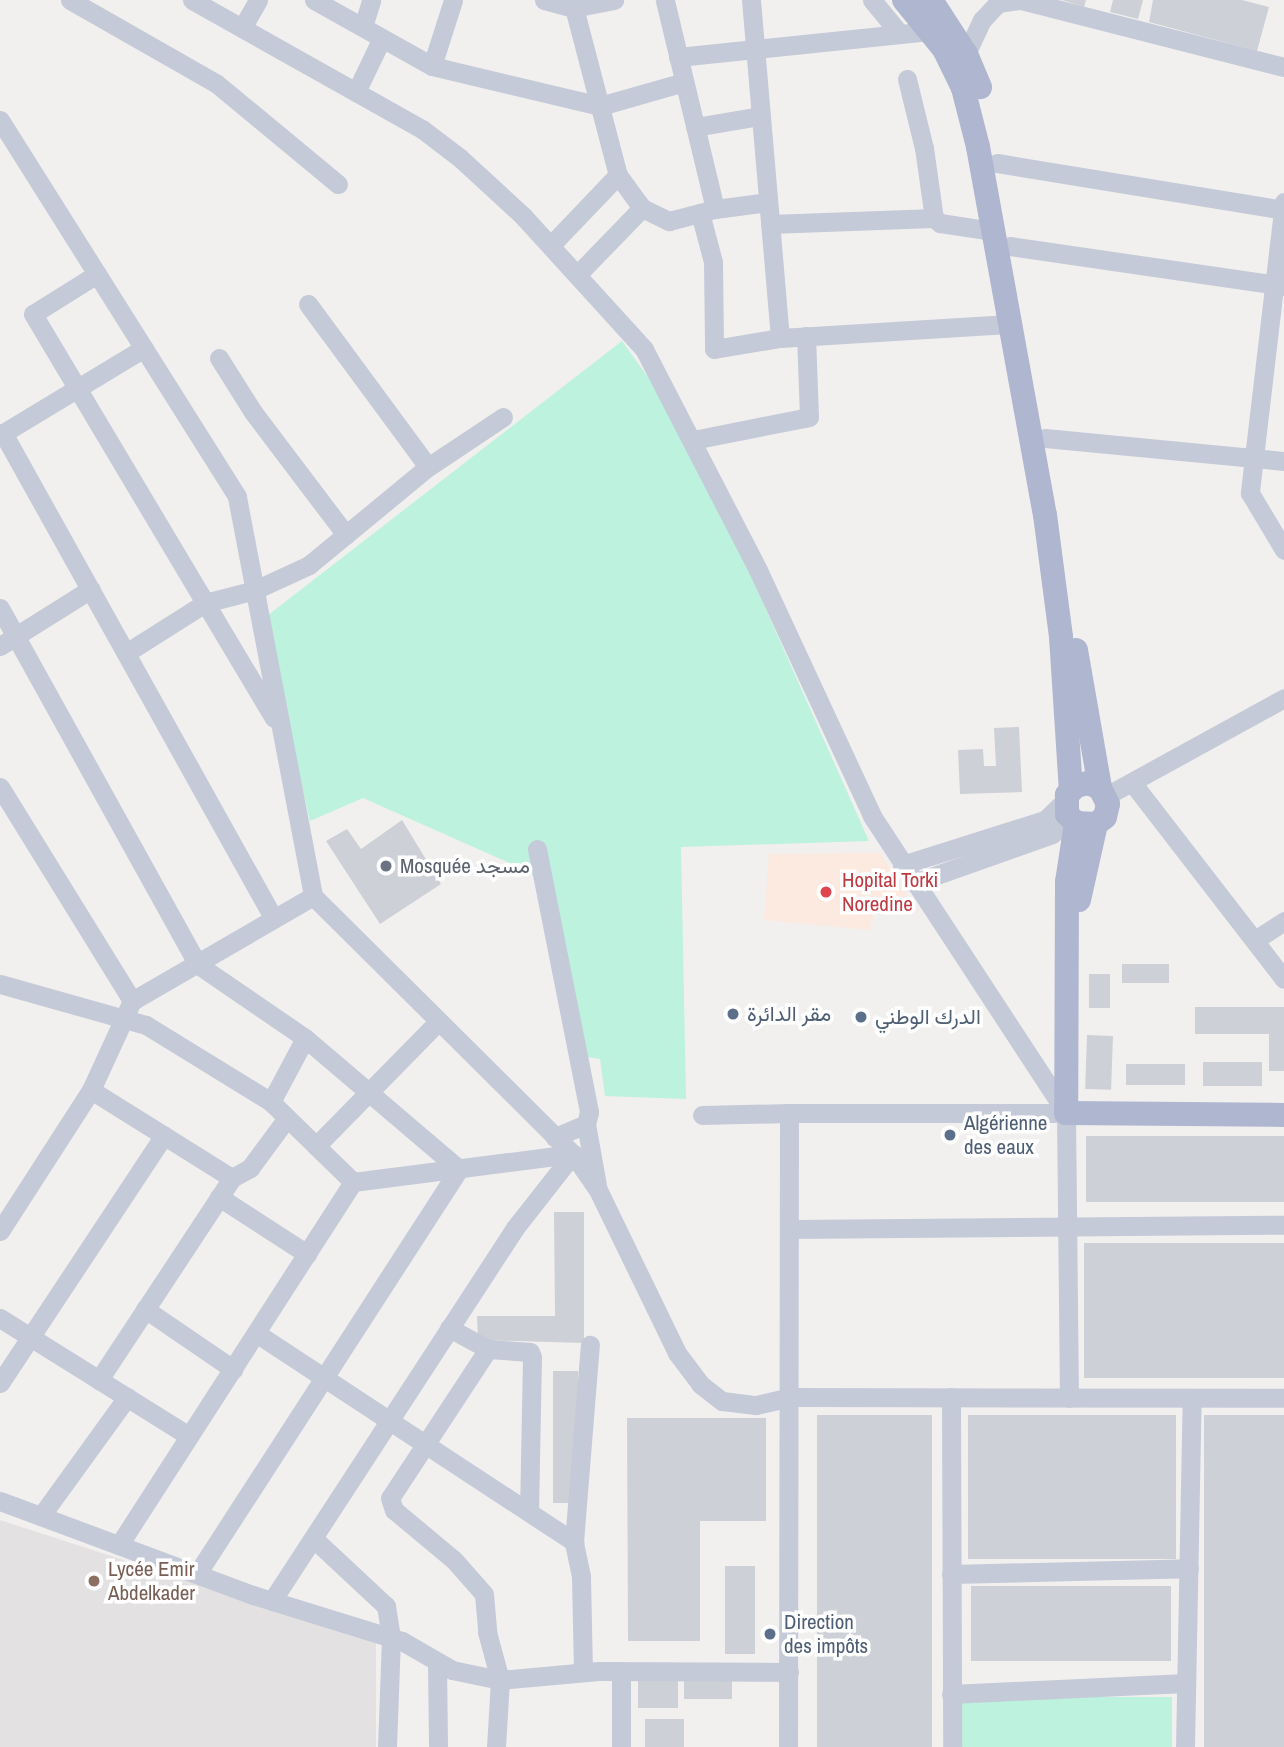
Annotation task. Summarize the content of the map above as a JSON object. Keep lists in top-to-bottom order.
{
  "places": [
    "Mosquée مسجد",
    "Hopital Torki Noredine",
    "مقر الدائرة",
    "الدرك الوطني",
    "Algérienne des eaux",
    "Lycée Emir Abdelkader",
    "Direction des impôts"
  ]
}
